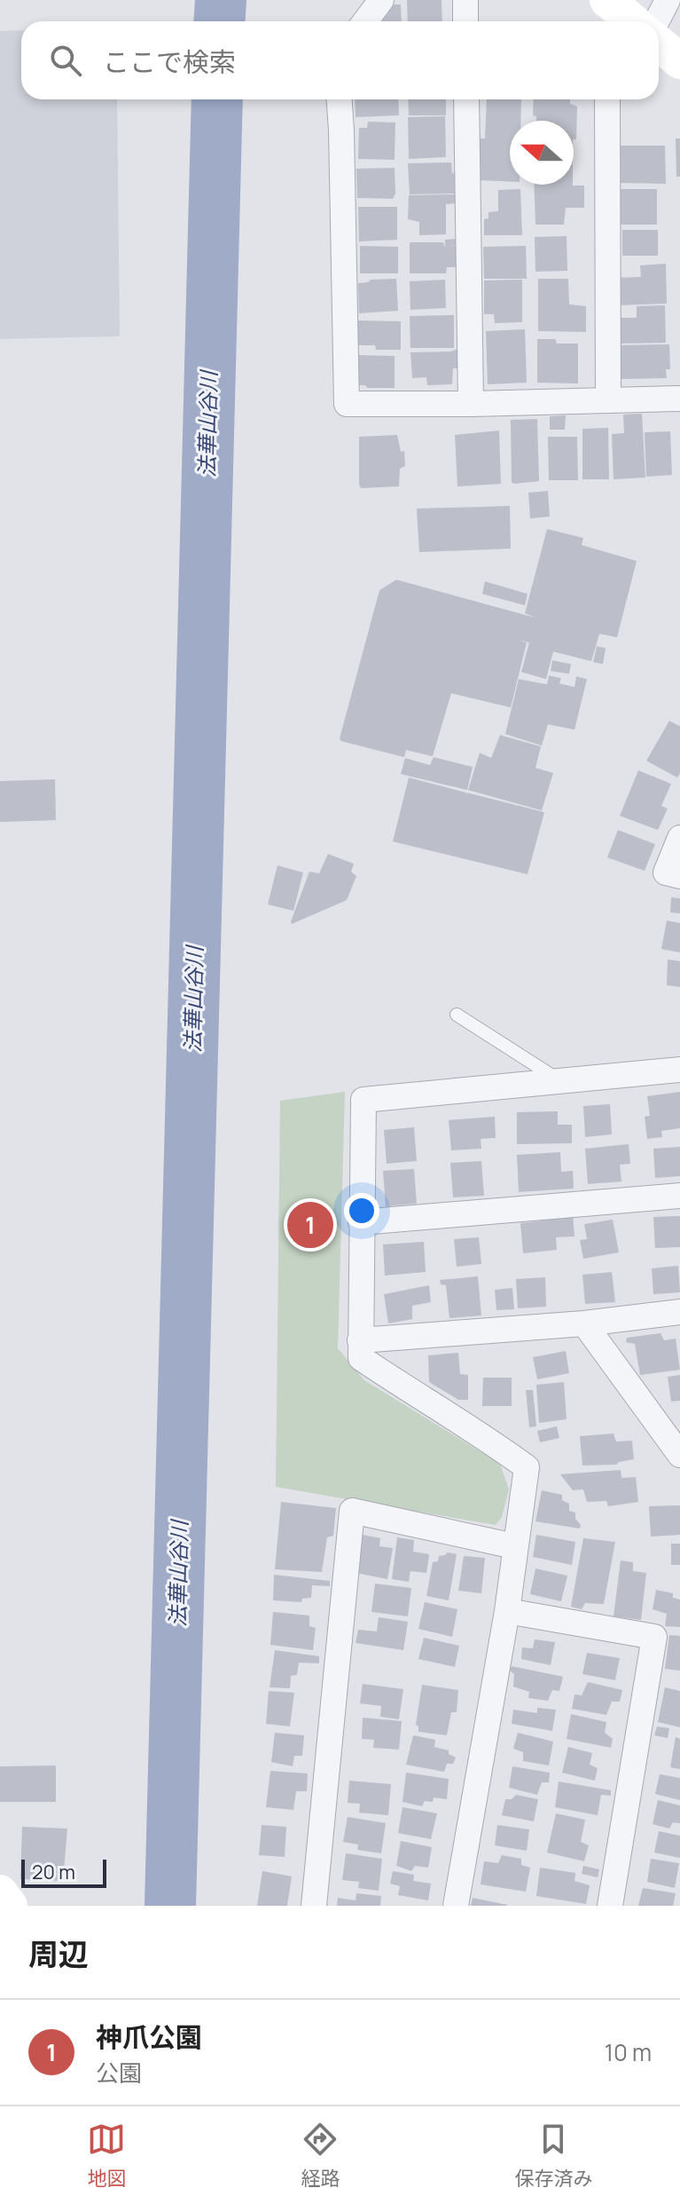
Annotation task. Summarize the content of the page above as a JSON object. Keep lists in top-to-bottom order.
{
  "water": ["法華山谷川"],
  "scale_bar": "20 m",
  "north": "left",
  "page": {
    "search": "ここで検索",
    "pins": "1",
    "scale": "20 m",
    "heading": "周辺",
    "list": [
      {
        "mark": "1",
        "name": "神爪公園",
        "note": "公園",
        "value": "10 m"
      }
    ],
    "nav": ["地図", "経路", "保存済み"]
  }
}
